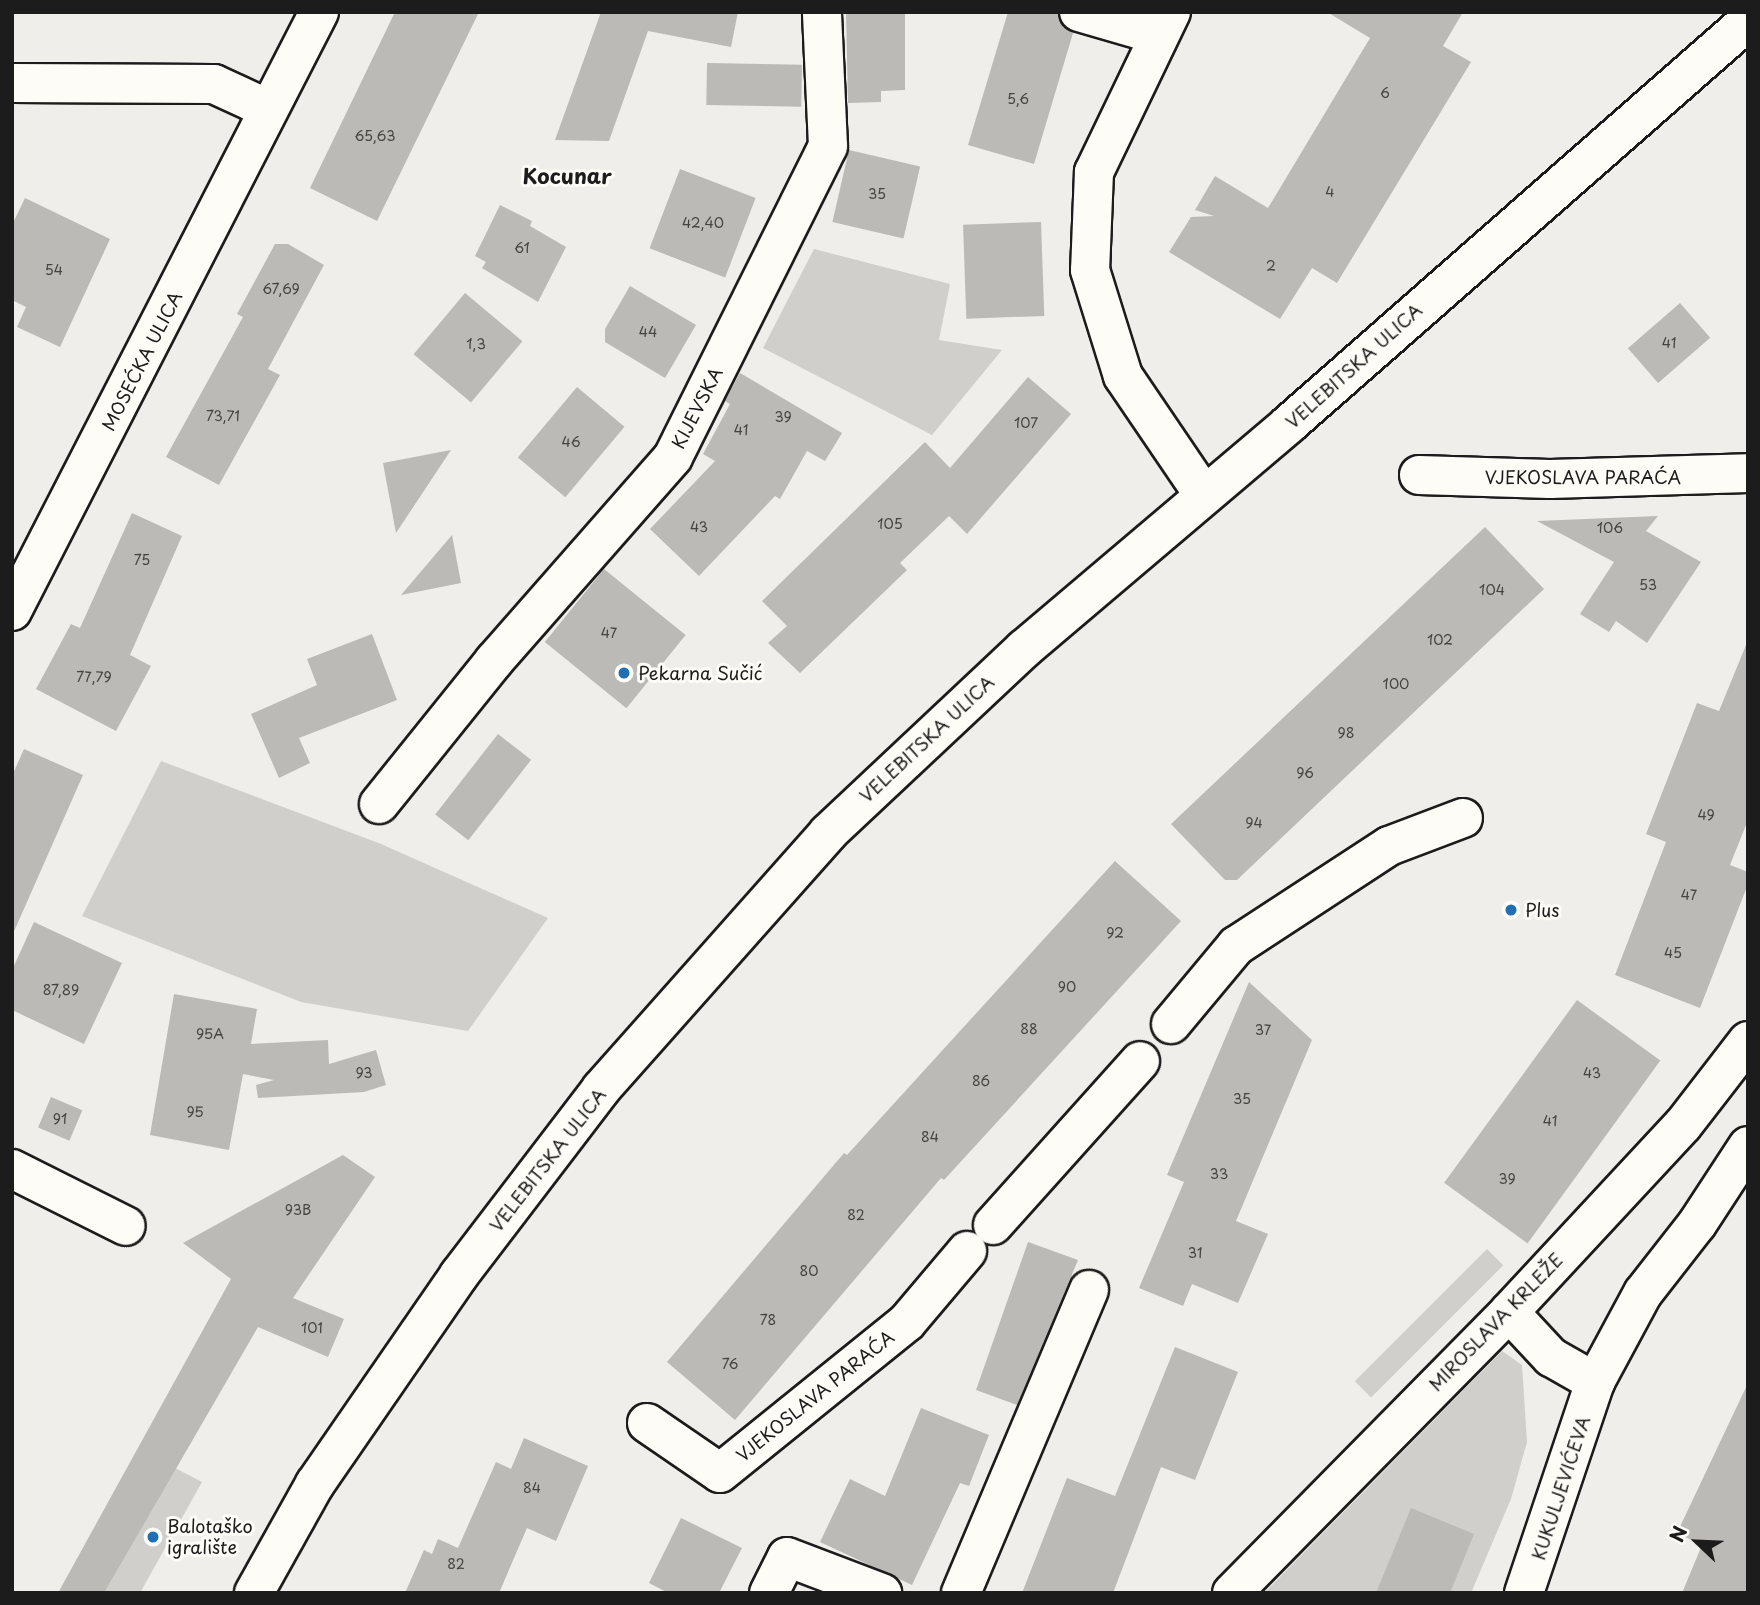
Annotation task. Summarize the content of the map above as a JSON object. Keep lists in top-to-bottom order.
{
  "streets": {
    "street": [
      "MOSEĆKA ULICA",
      "VELEBITSKA ULICA",
      "KIJEVSKA",
      "VJEKOSLAVA PARAĆA",
      "MIROSLAVA KRLEŽE",
      "KUKULJEVIĆEVA"
    ]
  },
  "districts": ["Kocunar"],
  "places": ["Pekarna Sučić", "Plus", "Balotaško igralište"],
  "house_numbers": [
    "6",
    "5,6",
    "65,63",
    "4",
    "35",
    "42,40",
    "61",
    "2",
    "54",
    "67,69",
    "44",
    "41",
    "1,3",
    "73,71",
    "39",
    "107",
    "41",
    "46",
    "105",
    "43",
    "106",
    "75",
    "53",
    "104",
    "47",
    "102",
    "77,79",
    "100",
    "98",
    "96",
    "49",
    "94",
    "47",
    "92",
    "45",
    "90",
    "87,89",
    "88",
    "37",
    "95A",
    "93",
    "43",
    "86",
    "35",
    "95",
    "91",
    "41",
    "84",
    "33",
    "39",
    "93B",
    "82",
    "31",
    "80",
    "78",
    "101",
    "76",
    "84",
    "82"
  ],
  "north": "top left"
}
